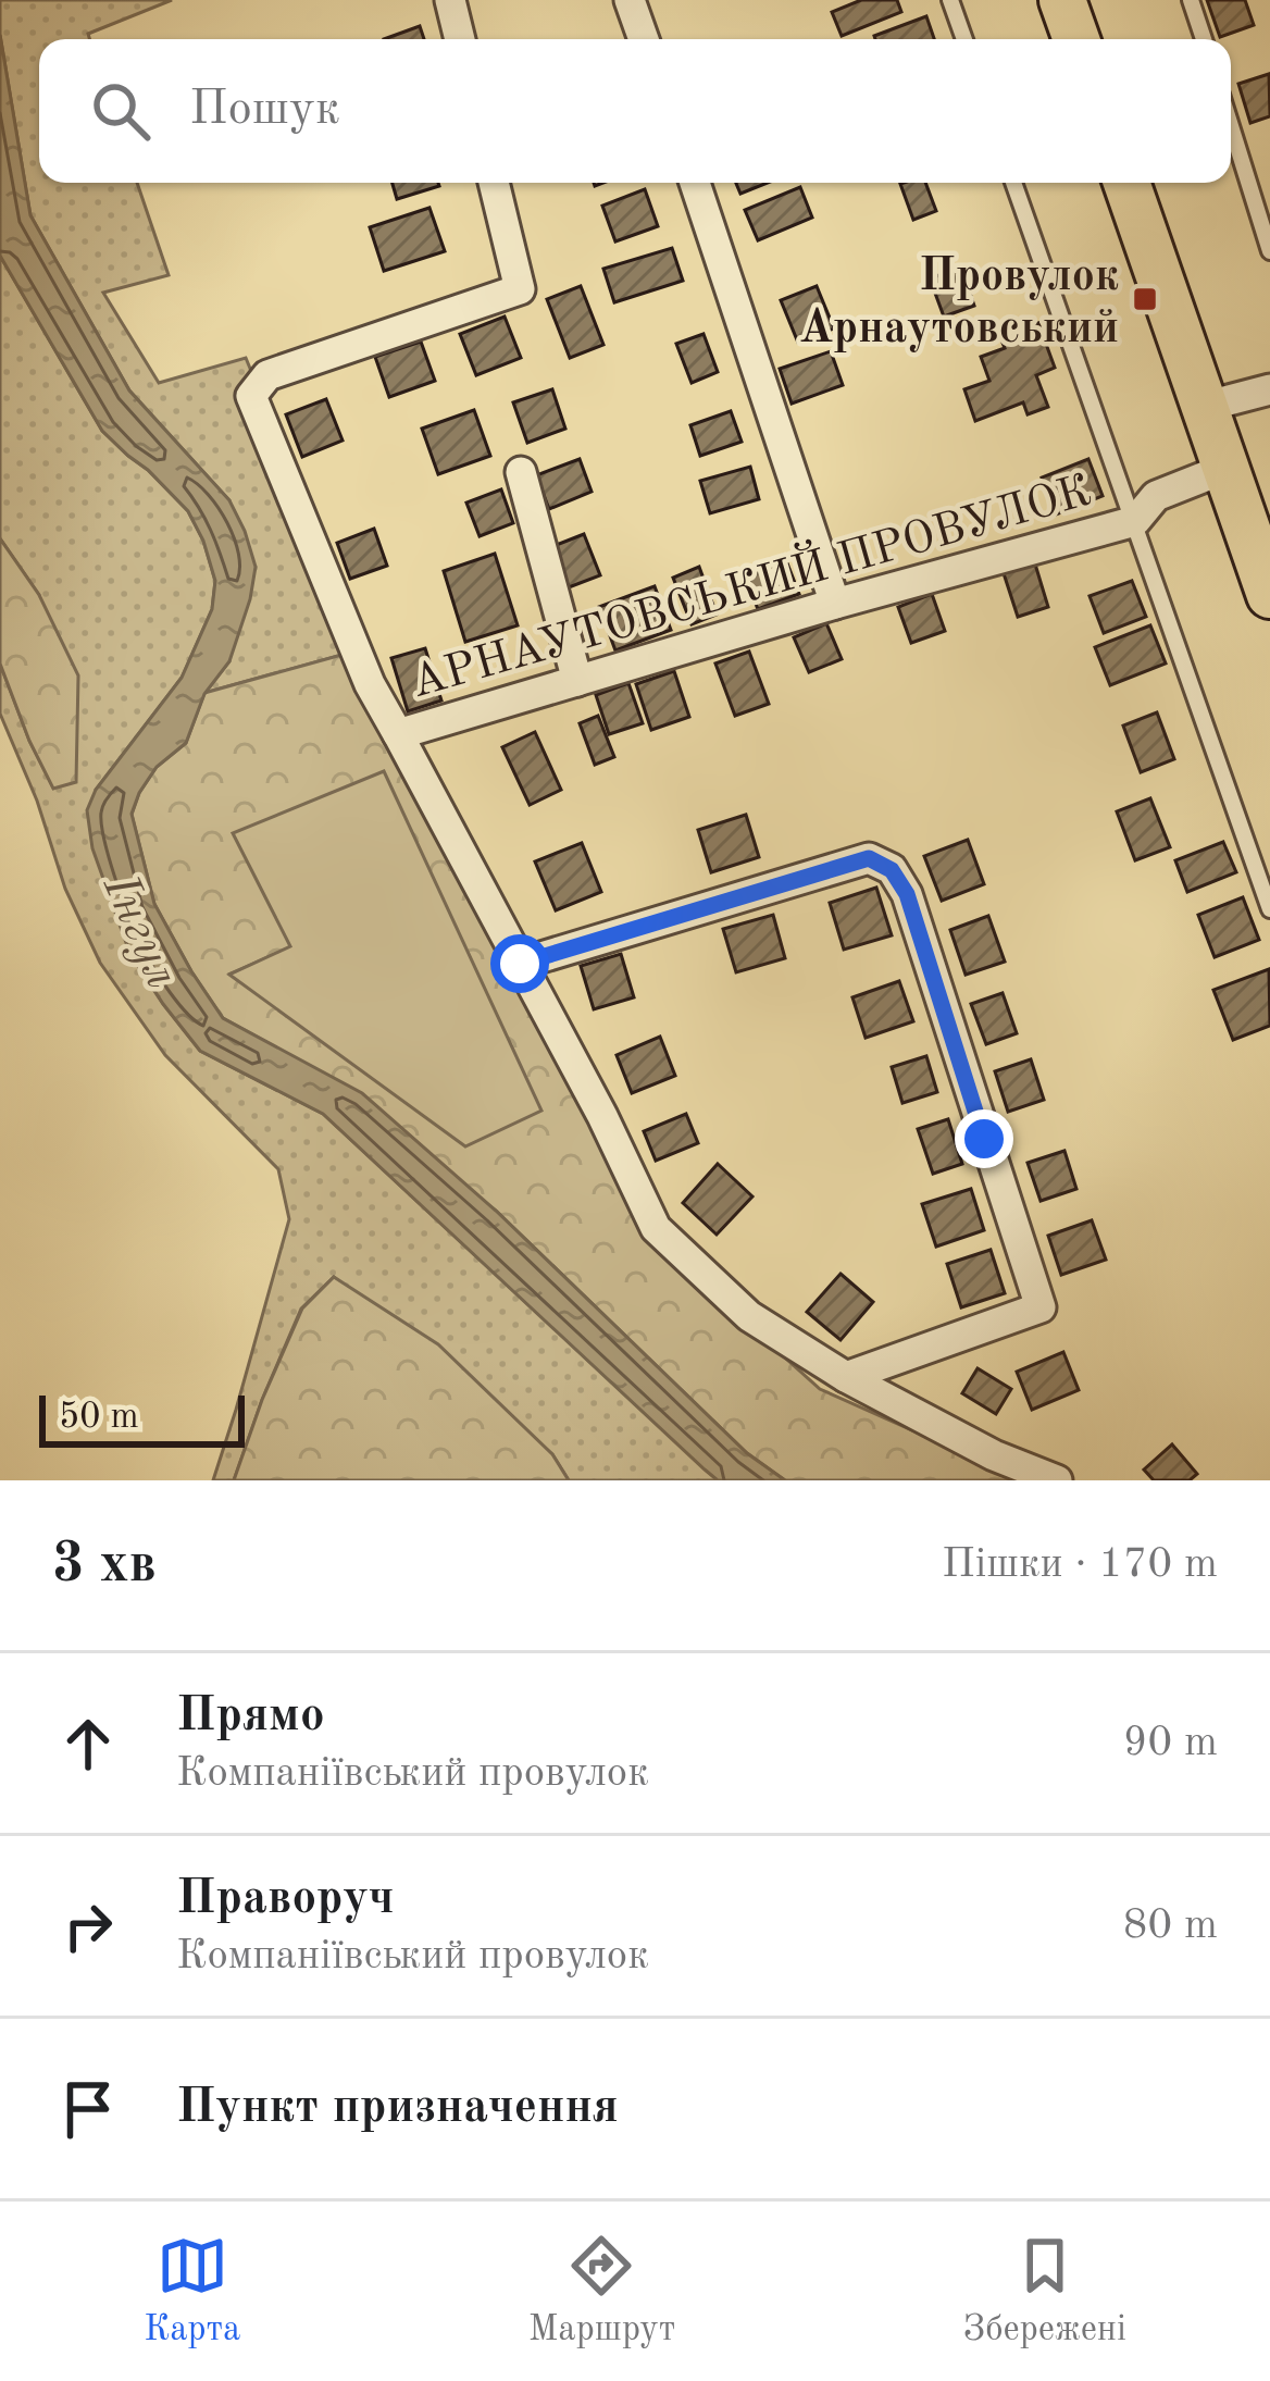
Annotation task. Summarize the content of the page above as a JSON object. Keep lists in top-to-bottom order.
{
  "streets": {
    "street": ["АРНАУТОВСЬКИЙ ПРОВУЛОК"]
  },
  "water": ["Інгул"],
  "places": {
    "transit": ["Провулок Арнаутовський"]
  },
  "scale_bar": "50 m",
  "page": {
    "search": "Пошук",
    "scale": "50 m",
    "heading": ["3 хв", "Пішки · 170 m"],
    "list": [
      ["Прямо", "Компаніївський провулок", "90 m"],
      ["Праворуч", "Компаніївський провулок", "80 m"],
      "Пункт призначення"
    ],
    "nav": ["Карта", "Маршрут", "Збережені"]
  }
}
